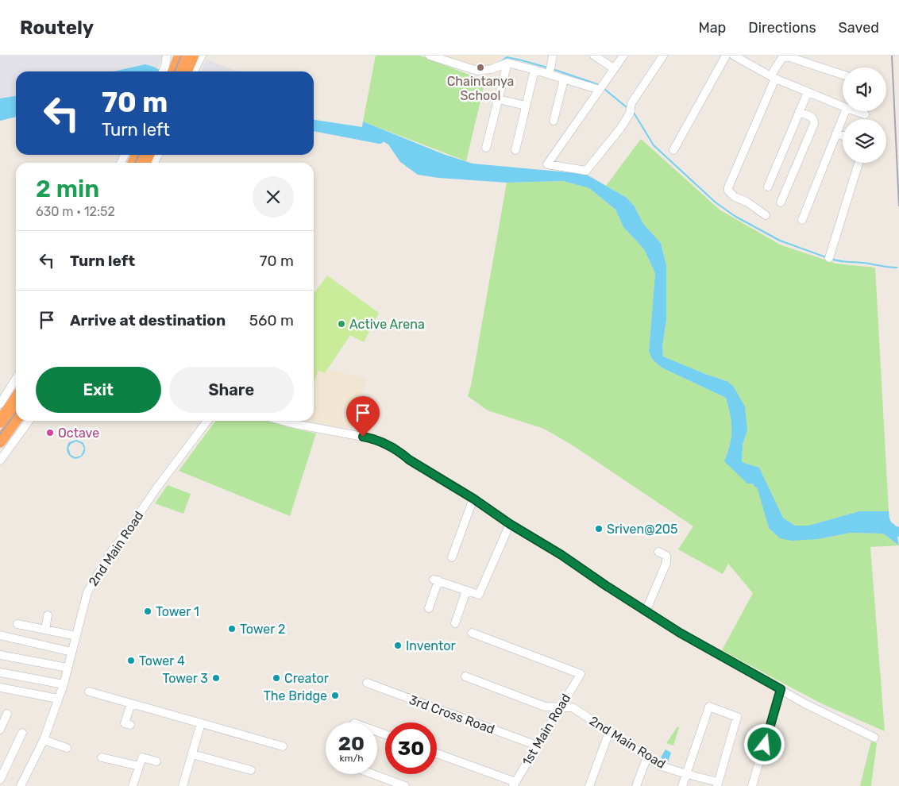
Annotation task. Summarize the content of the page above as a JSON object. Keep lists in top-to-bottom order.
{
  "streets": {
    "street": ["2nd Main Road", "3rd Cross Road", "1st Main Road"]
  },
  "crossings": [
    ["2nd Main Road", "1st Main Road"],
    ["3rd Cross Road", "1st Main Road"]
  ],
  "places": [
    "Chaintanya School",
    "Active Arena",
    "Octave",
    "Sriven@205",
    "Tower 1",
    "Tower 2",
    "Inventor",
    "Tower 4",
    "Tower 3",
    "Creator",
    "The Bridge"
  ],
  "page": {
    "header": "Routely",
    "nav": ["Map", "Directions", "Saved"],
    "turn": ["70 m", "Turn left"],
    "heading": ["2 min", "630 m · 12:52"],
    "list": [
      {
        "name": "Turn left",
        "value": "70 m"
      },
      {
        "name": "Arrive at destination",
        "value": "560 m"
      }
    ],
    "buttons": ["Exit", "Share"],
    "speed": "20 km/h",
    "limit": "30"
  }
}
